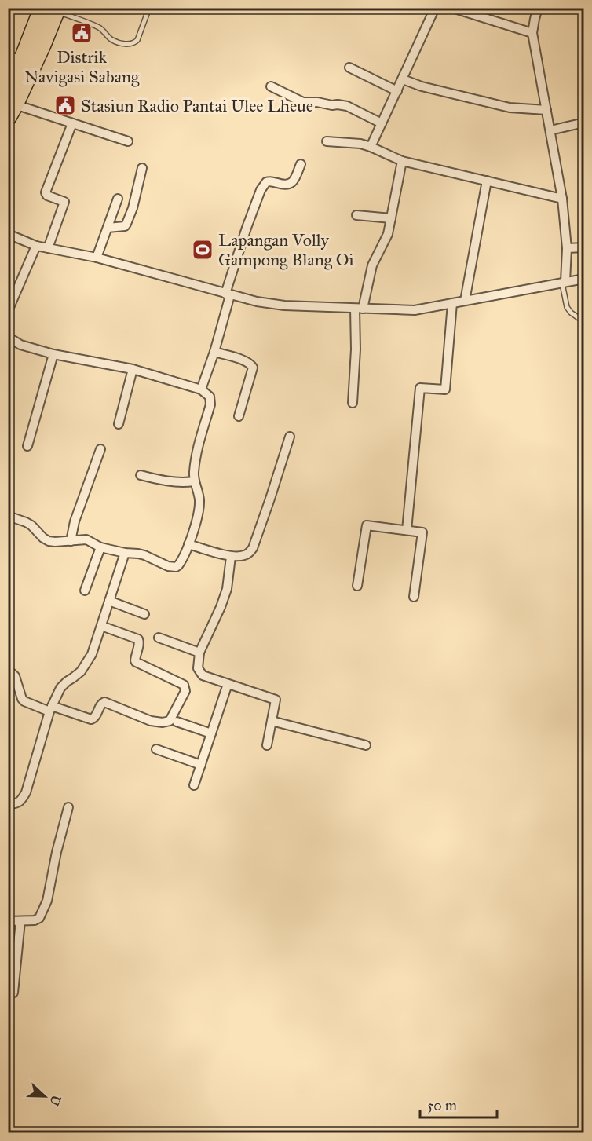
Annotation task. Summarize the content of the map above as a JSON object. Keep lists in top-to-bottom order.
{
  "places": {
    "public building": ["Distrik Navigasi Sabang", "Stasiun Radio Pantai Ulee Lheue"],
    "sports": ["Lapangan Volly Gampong Blang Oi"]
  },
  "scale_bar": "50 m",
  "north": "right"
}
